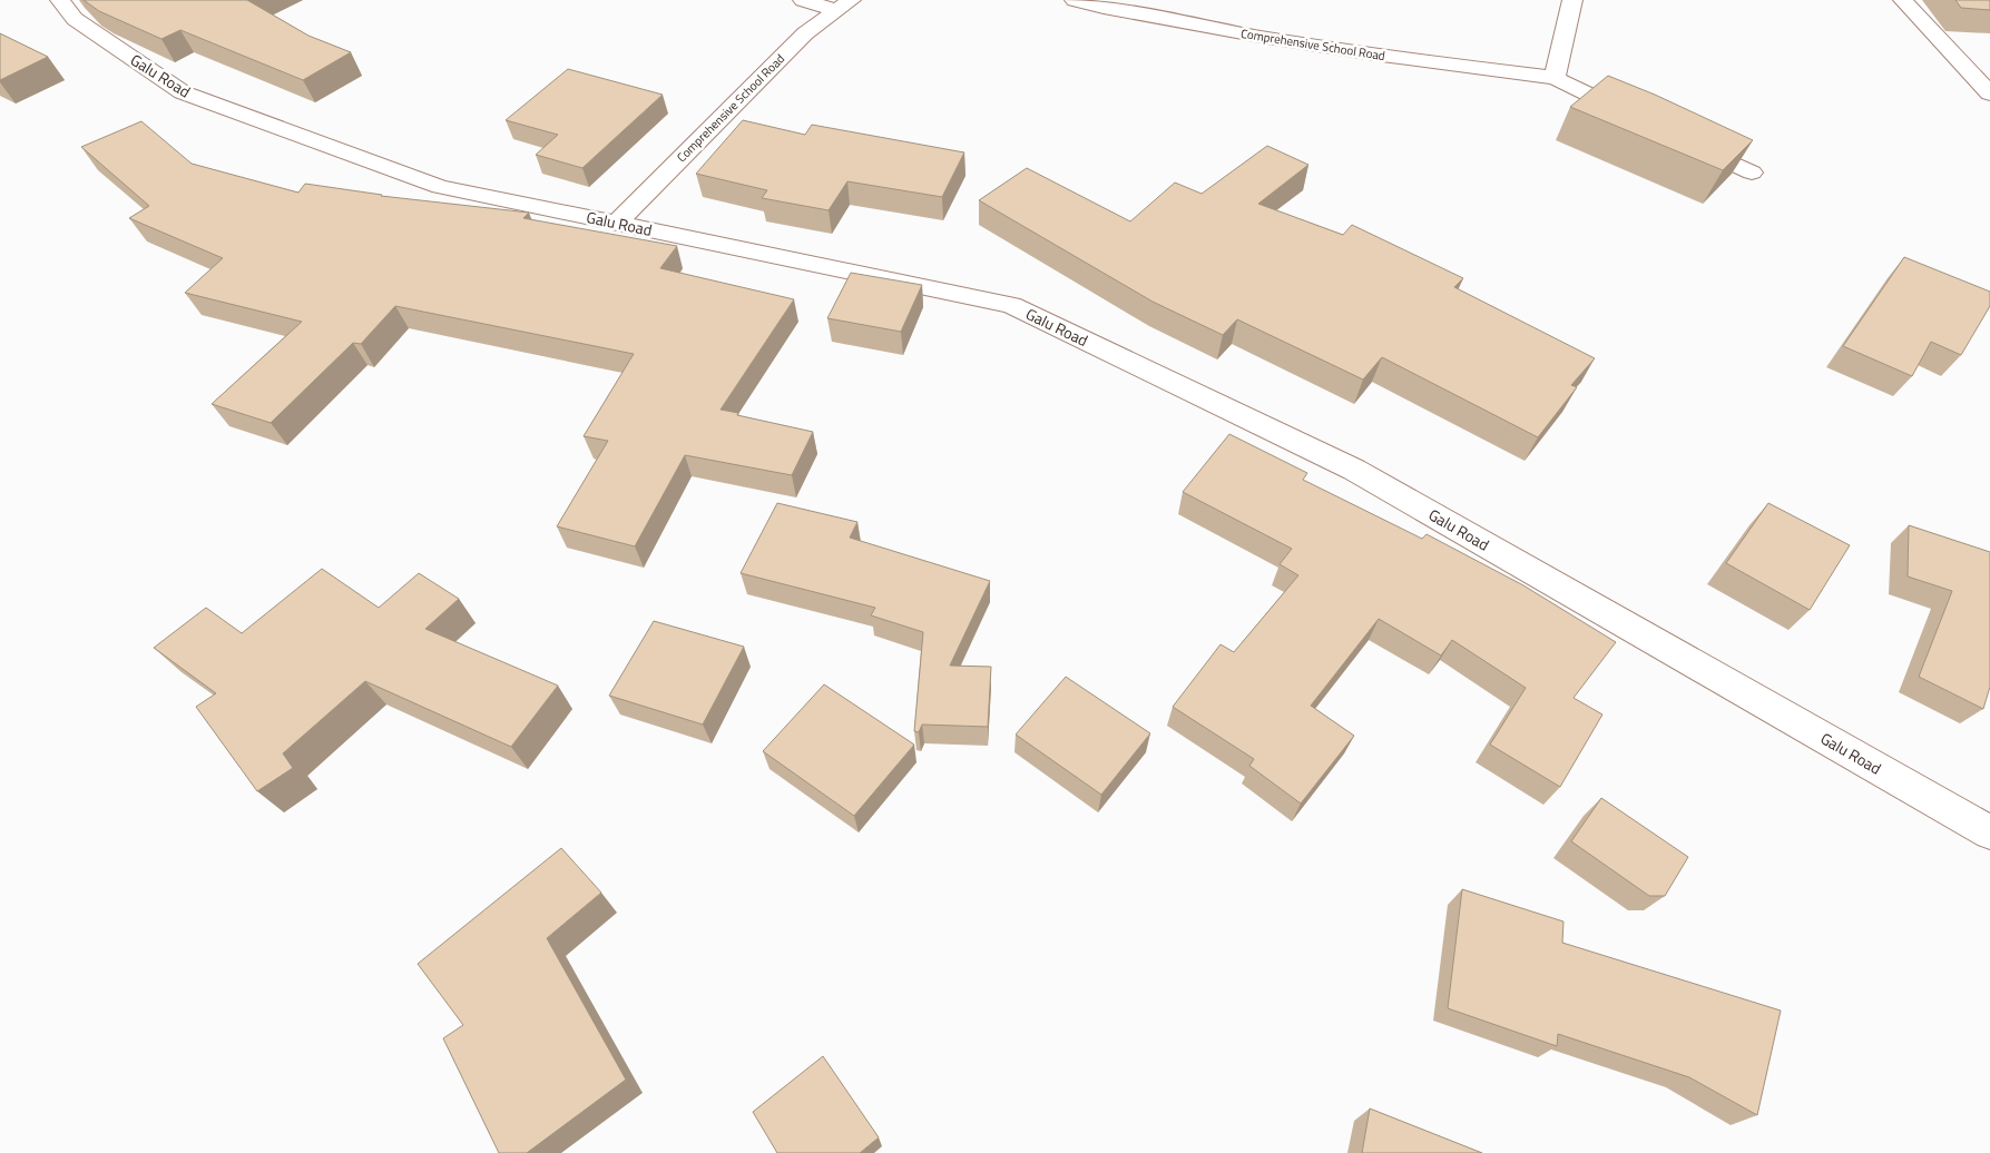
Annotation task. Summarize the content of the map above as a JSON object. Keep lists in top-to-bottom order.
{
  "streets": {
    "street": ["Comprehensive School Road", "Galu Road"]
  },
  "crossings": [
    ["Comprehensive School Road", "Galu Road"]
  ]
}
